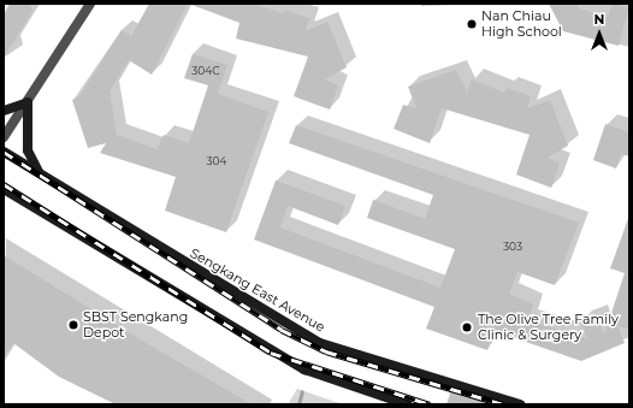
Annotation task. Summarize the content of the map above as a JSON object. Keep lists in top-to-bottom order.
{
  "streets": {
    "main road": ["Sengkang East Avenue"]
  },
  "places": ["Nan Chiau High School", "SBST Sengkang Depot", "The Olive Tree Family Clinic & Surgery"],
  "house_numbers": ["304C", "304", "303"],
  "north": "top"
}
